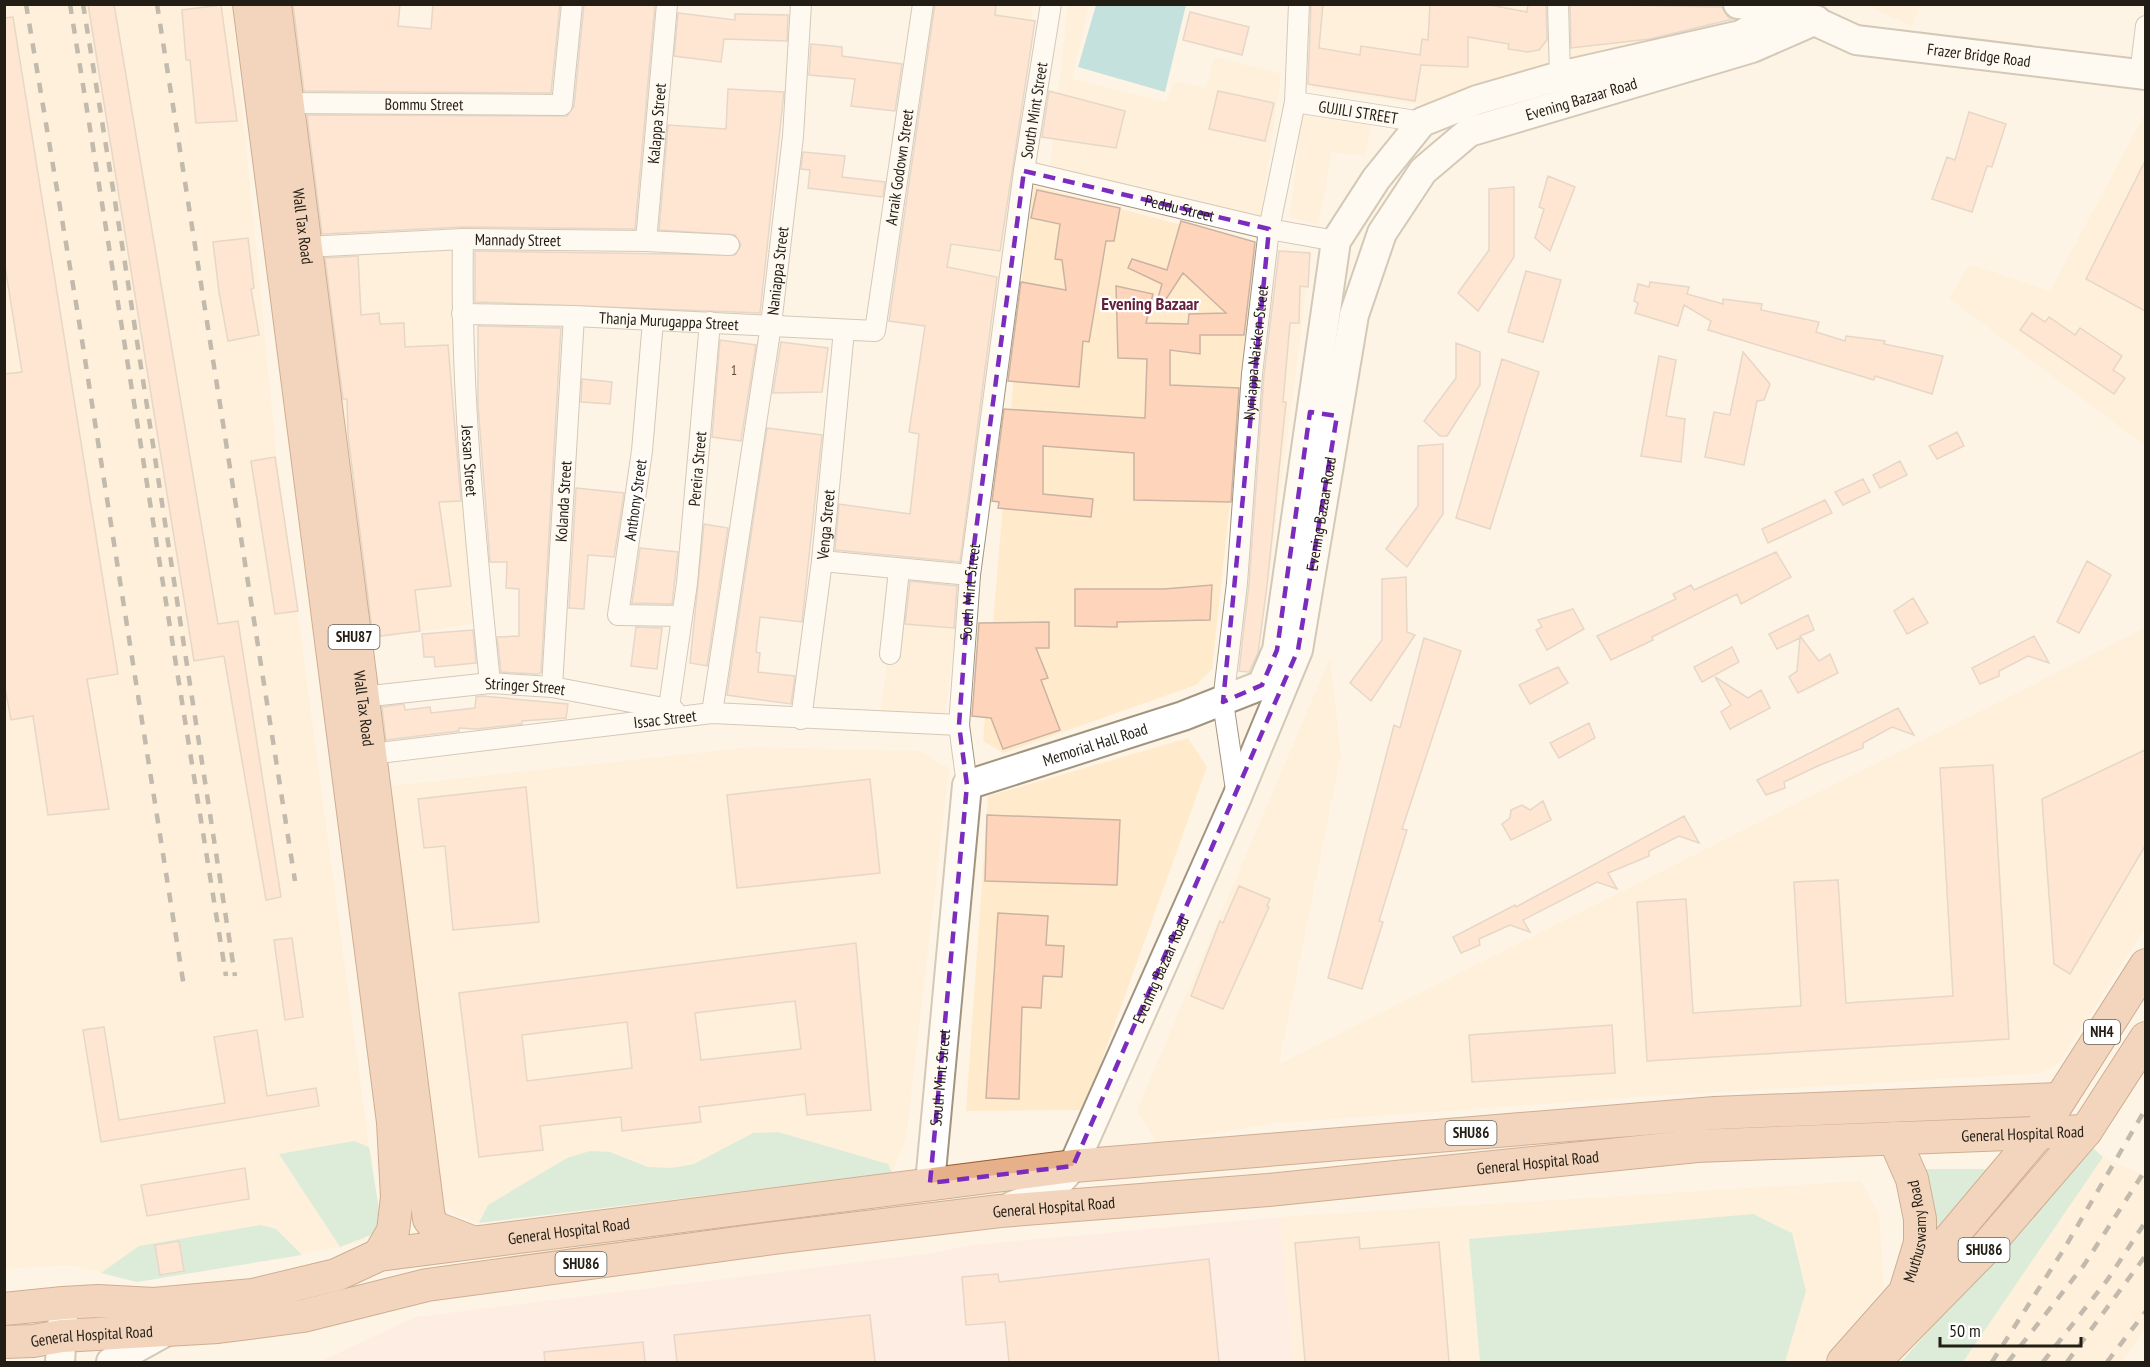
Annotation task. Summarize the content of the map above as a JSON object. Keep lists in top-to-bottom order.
{
  "streets": {
    "main road": [
      "Frazer Bridge Road",
      "Evening Bazaar Road",
      "South Mint Street",
      "Wall Tax Road",
      "SHU87",
      "Memorial Hall Road",
      "NH4",
      "General Hospital Road",
      "SHU86",
      "Muthuswamy Road"
    ],
    "street": [
      "Bommu Street",
      "GUJILI STREET",
      "Kalappa Street",
      "Arraik Godown Street",
      "Peddu Street",
      "Mannady Street",
      "Naniappa Street",
      "Thanja Murugappa Street",
      "Nyniappa Naicken Street",
      "Jessan Street",
      "Pereira Street",
      "Anthony Street",
      "Kolanda Street",
      "Venga Street",
      "Stringer Street",
      "Issac Street"
    ]
  },
  "crossings": [
    ["Frazer Bridge Road", "Evening Bazaar Road"],
    ["Evening Bazaar Road", "GUJILI STREET"],
    ["Evening Bazaar Road", "Peddu Street"],
    ["Evening Bazaar Road", "Memorial Hall Road"],
    ["Evening Bazaar Road", "General Hospital Road"],
    ["Bommu Street", "Wall Tax Road"],
    ["South Mint Street", "Peddu Street"],
    ["South Mint Street", "Issac Street"],
    ["South Mint Street", "Memorial Hall Road"],
    ["South Mint Street", "General Hospital Road"],
    ["GUJILI STREET", "Nyniappa Naicken Street"],
    ["Kalappa Street", "Mannady Street"],
    ["Arraik Godown Street", "Thanja Murugappa Street"],
    ["Peddu Street", "Nyniappa Naicken Street"],
    ["Wall Tax Road", "Mannady Street"],
    ["Wall Tax Road", "Stringer Street"],
    ["Wall Tax Road", "Issac Street"],
    ["Wall Tax Road", "General Hospital Road"],
    ["Mannady Street", "Jessan Street"],
    ["Naniappa Street", "Thanja Murugappa Street"],
    ["Naniappa Street", "Issac Street"],
    ["Thanja Murugappa Street", "Jessan Street"],
    ["Thanja Murugappa Street", "Pereira Street"],
    ["Thanja Murugappa Street", "Anthony Street"],
    ["Thanja Murugappa Street", "Kolanda Street"],
    ["Thanja Murugappa Street", "Venga Street"],
    ["Nyniappa Naicken Street", "Memorial Hall Road"],
    ["Jessan Street", "Stringer Street"],
    ["Pereira Street", "Anthony Street"],
    ["Pereira Street", "Stringer Street"],
    ["Pereira Street", "Issac Street"],
    ["Kolanda Street", "Stringer Street"],
    ["Venga Street", "Issac Street"],
    ["Stringer Street", "Issac Street"],
    ["General Hospital Road", "Muthuswamy Road"]
  ],
  "districts": ["Evening Bazaar"],
  "house_numbers": ["1"],
  "scale_bar": "50 m"
}
